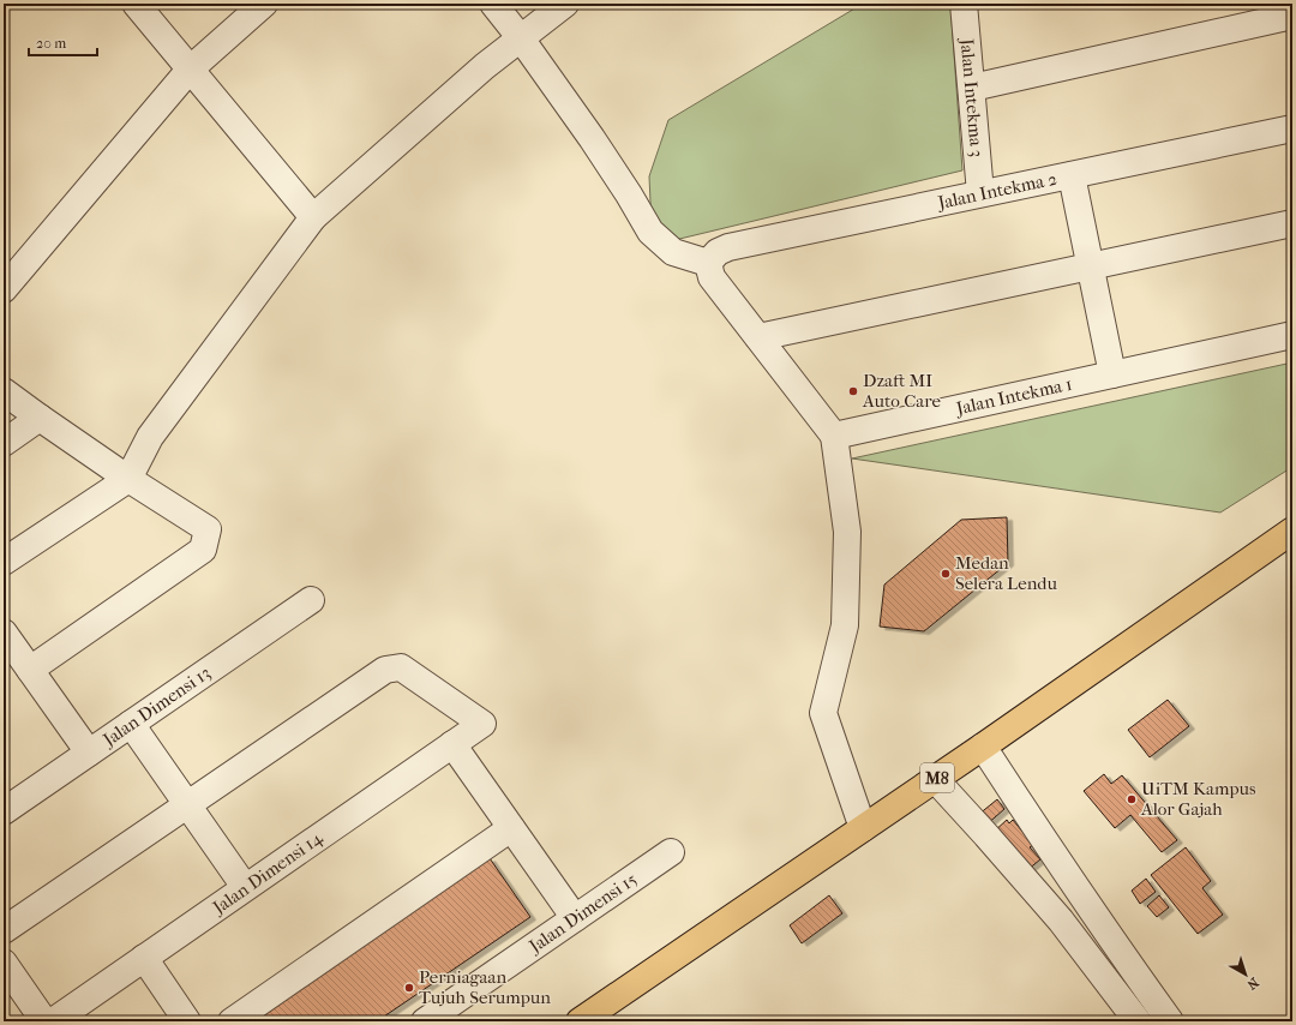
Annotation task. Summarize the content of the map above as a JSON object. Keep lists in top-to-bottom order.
{
  "streets": {
    "main road": ["M8"],
    "street": [
      "Jalan Intekma 3",
      "Jalan Intekma 2",
      "Jalan Intekma 1",
      "Jalan Dimensi 13",
      "Jalan Dimensi 14",
      "Jalan Dimensi 15"
    ]
  },
  "crossings": [
    ["Jalan Intekma 3", "Jalan Intekma 2"]
  ],
  "places": [
    "Dzaft MI Auto Care",
    "Medan Selera Lendu",
    "UiTM Kampus Alor Gajah",
    "Perniagaan Tujuh Serumpun"
  ],
  "scale_bar": "20 m",
  "north": "bottom right"
}
